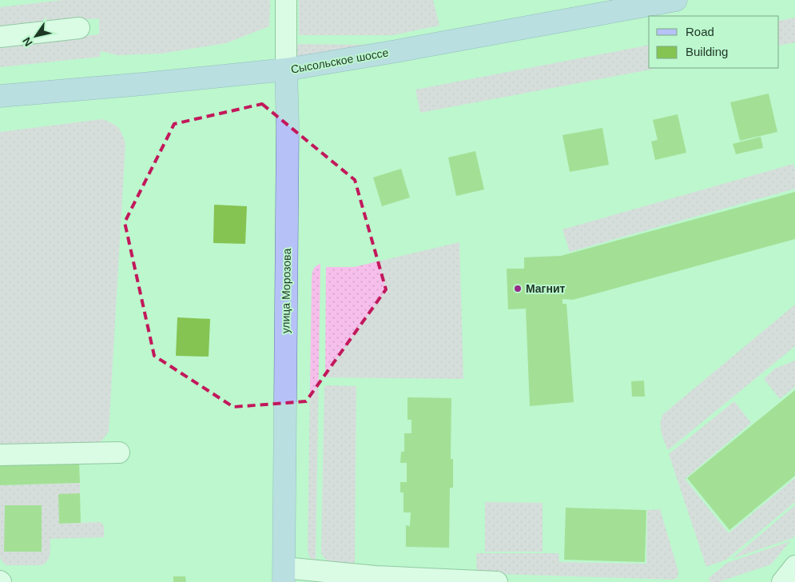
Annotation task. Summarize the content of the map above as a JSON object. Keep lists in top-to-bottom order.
{
  "streets": {
    "main road": ["Сысольское шоссе", "улица Морозова"]
  },
  "crossings": [
    ["Сысольское шоссе", "улица Морозова"]
  ],
  "places": ["Магнит"],
  "legend": ["Road", "Building"],
  "north": "bottom left"
}
